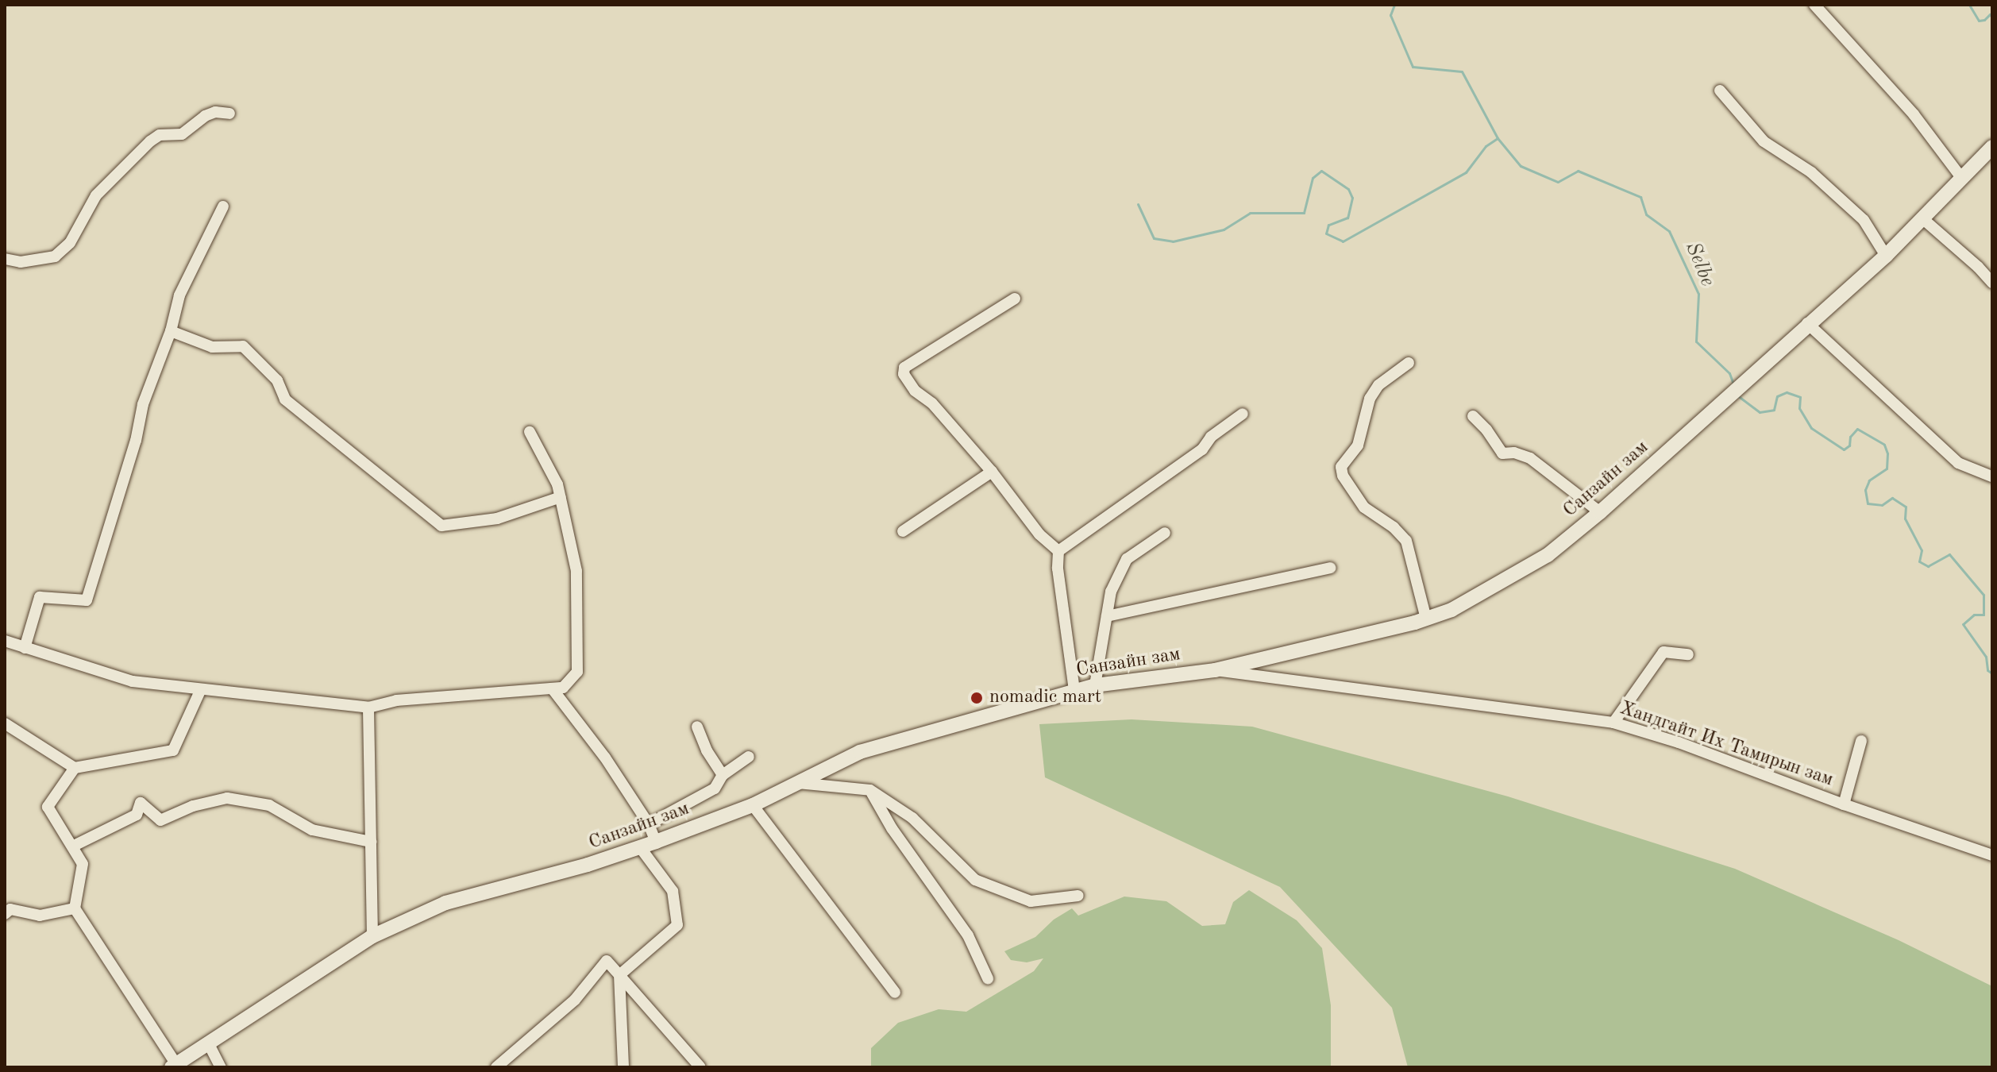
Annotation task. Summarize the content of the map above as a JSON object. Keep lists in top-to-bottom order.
{
  "streets": {
    "main road": ["Санзайн зам"],
    "street": ["Хандгайт Их Тамирын зам"]
  },
  "crossings": [
    ["Санзайн зам", "Хандгайт Их Тамирын зам"]
  ],
  "water": ["Selbe"],
  "places": ["nomadic mart"]
}
